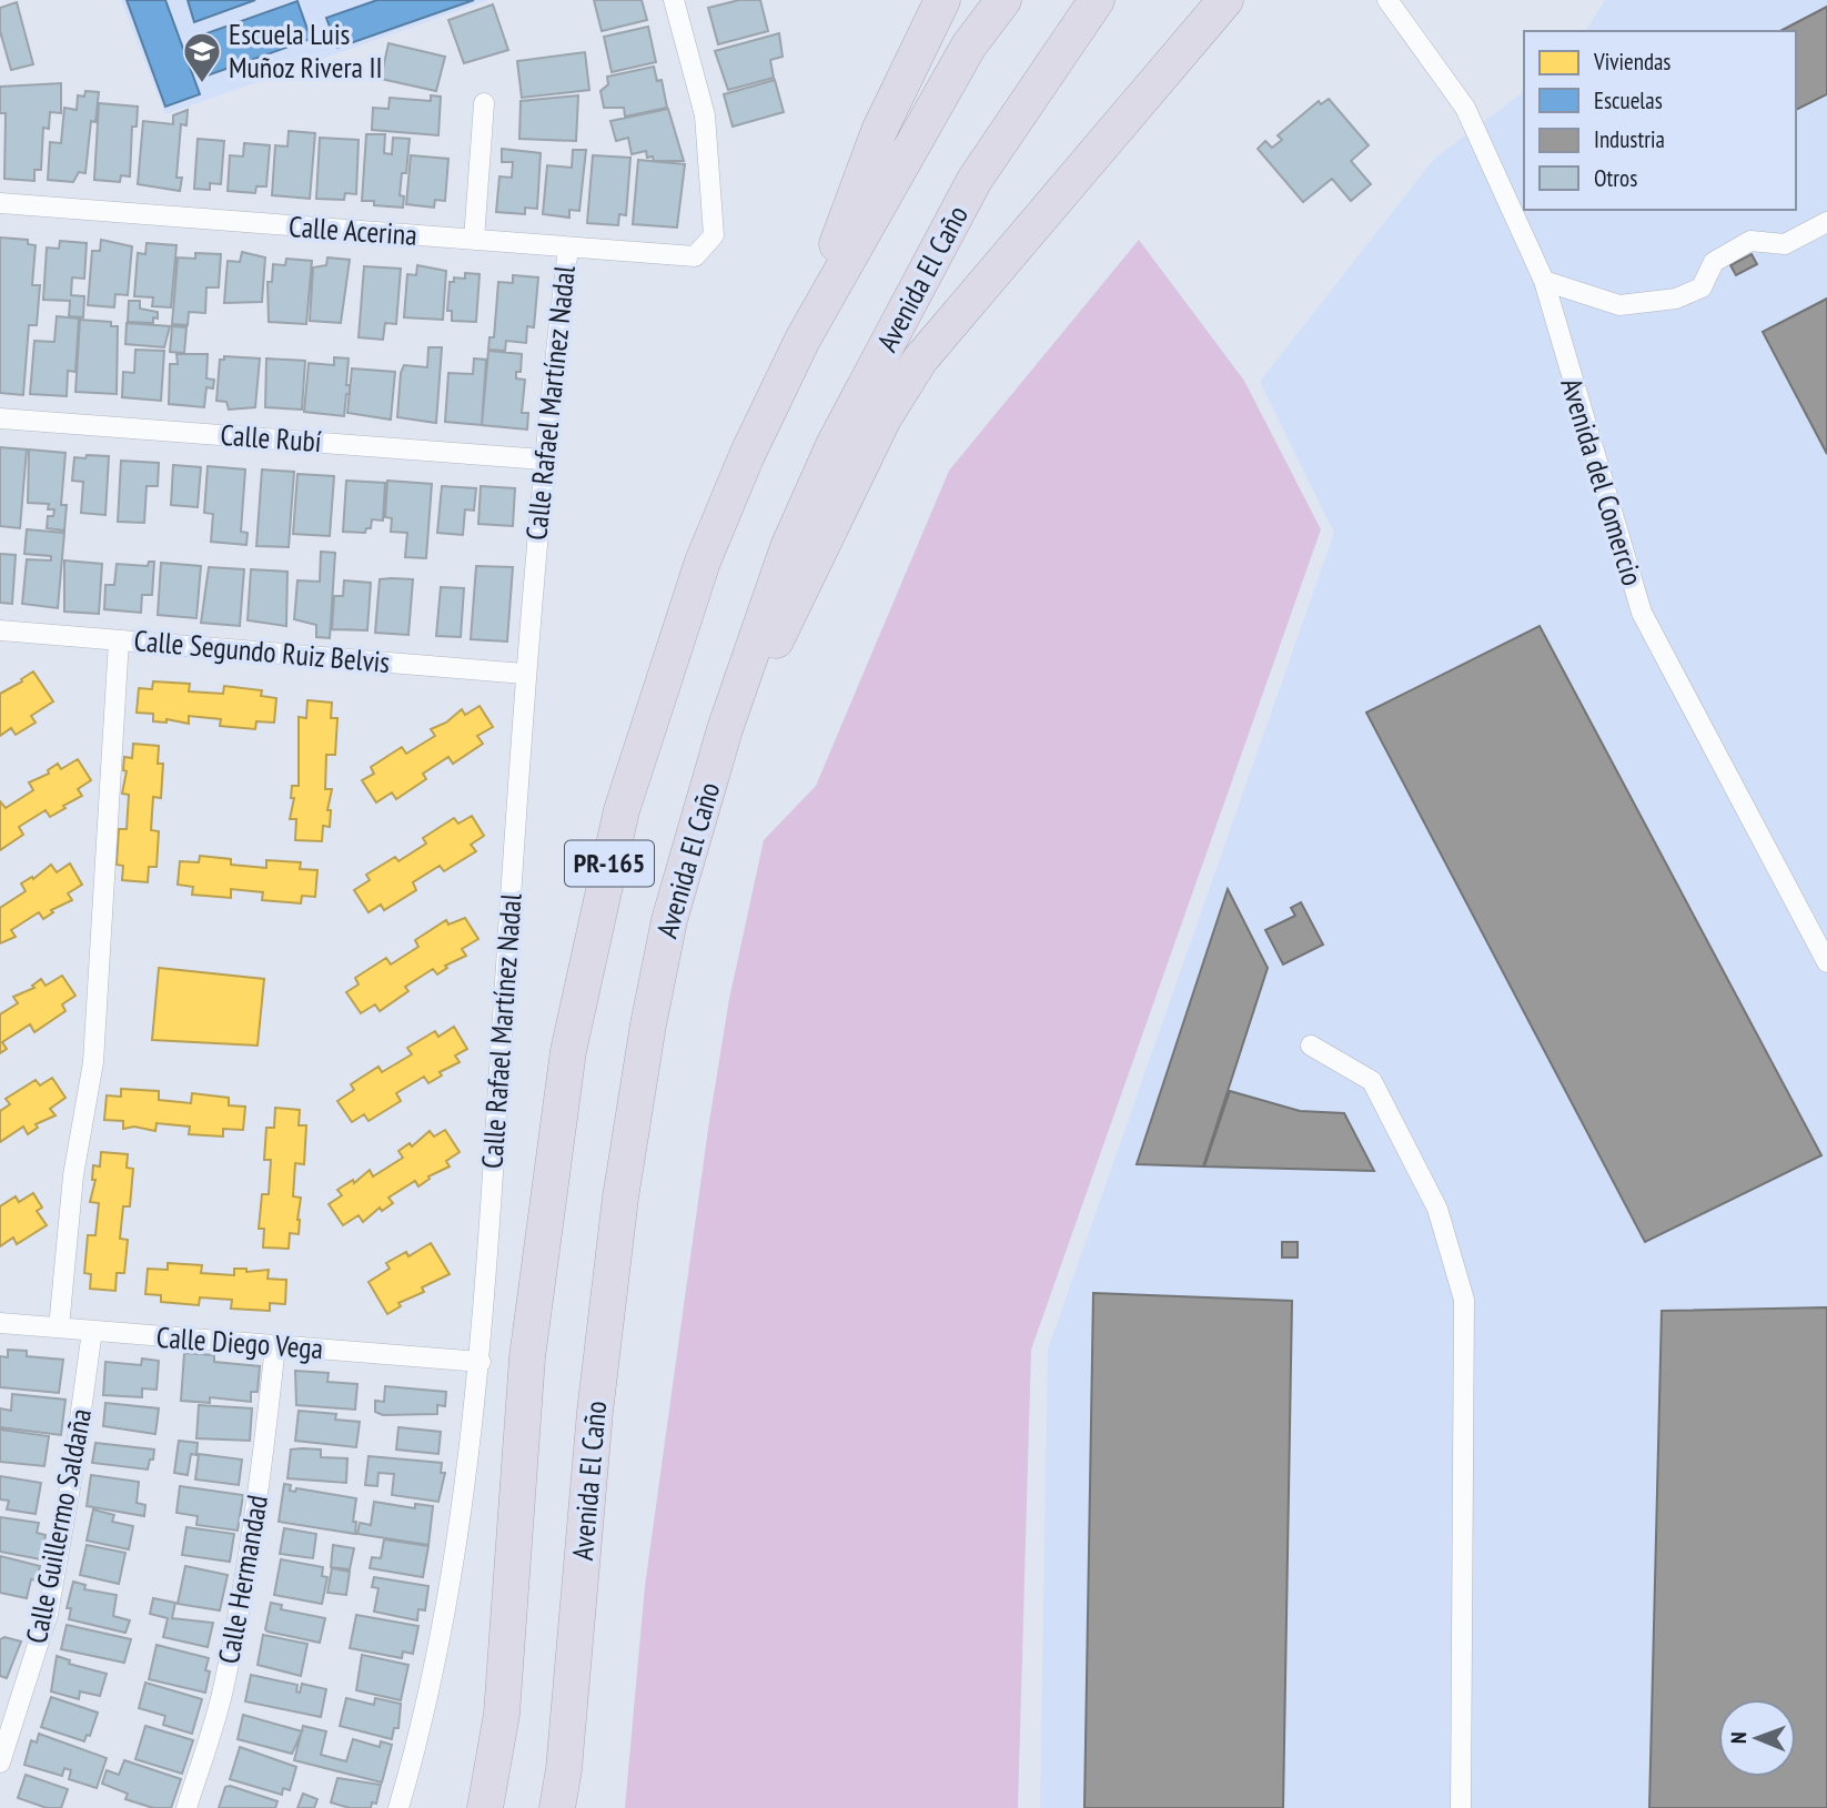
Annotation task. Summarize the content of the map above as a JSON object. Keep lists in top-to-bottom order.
{
  "streets": {
    "highway": ["Avenida El Caño", "PR-165"],
    "street": [
      "Calle Acerina",
      "Calle Rafael Martínez Nadal",
      "Calle Rubí",
      "Avenida del Comercio",
      "Calle Segundo Ruiz Belvis",
      "Calle Diego Vega",
      "Calle Guillermo Saldaña",
      "Calle Hermandad"
    ]
  },
  "crossings": [
    ["Calle Acerina", "Calle Rafael Martínez Nadal"],
    ["Calle Rafael Martínez Nadal", "Calle Rubí"],
    ["Calle Rafael Martínez Nadal", "Calle Segundo Ruiz Belvis"],
    ["Calle Rafael Martínez Nadal", "Calle Diego Vega"],
    ["Calle Diego Vega", "Calle Guillermo Saldaña"],
    ["Calle Diego Vega", "Calle Hermandad"]
  ],
  "places": {
    "school or university": ["Escuela Luis Muñoz Rivera II"]
  },
  "legend": [
    "Viviendas",
    "Escuelas",
    "Industria",
    "Otros"
  ],
  "north": "left"
}
